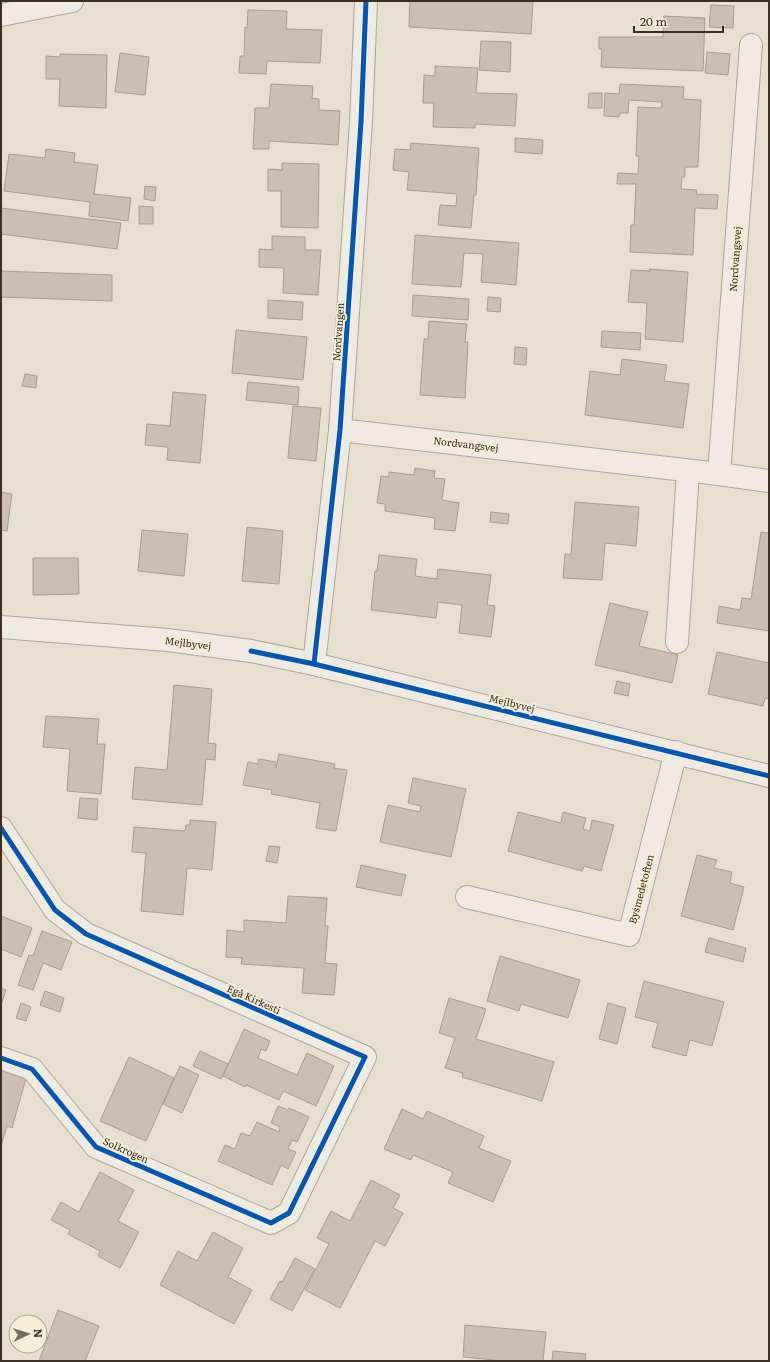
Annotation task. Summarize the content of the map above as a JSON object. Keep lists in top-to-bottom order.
{
  "streets": {
    "street": [
      "Nordvangsvej",
      "Nordvangen",
      "Mejlbyvej",
      "Bysmedetoften",
      "Egå Kirkesti",
      "Solkrogen"
    ]
  },
  "crossings": [
    ["Nordvangsvej", "Nordvangen"],
    ["Nordvangen", "Mejlbyvej"],
    ["Mejlbyvej", "Bysmedetoften"],
    ["Egå Kirkesti", "Solkrogen"]
  ],
  "scale_bar": "20 m",
  "north": "right"
}
